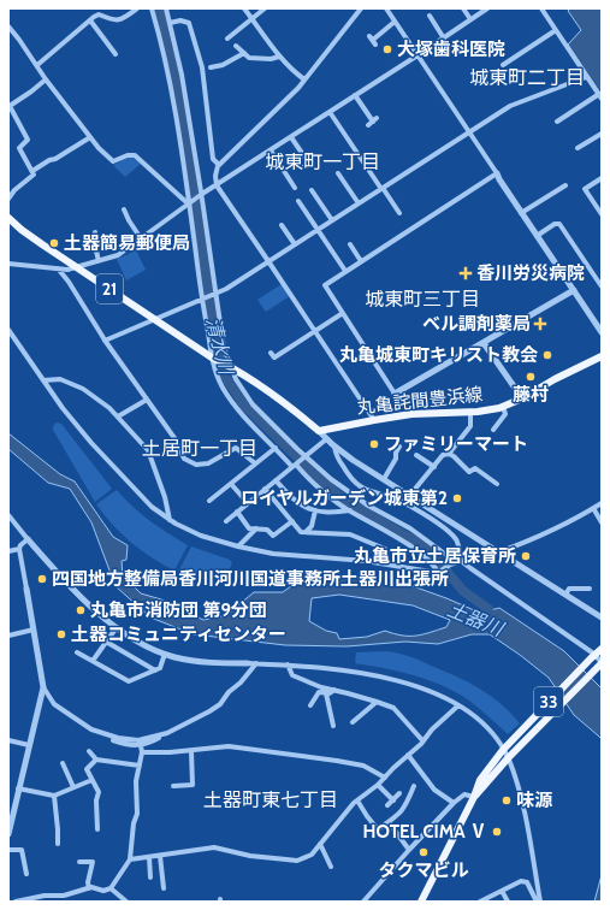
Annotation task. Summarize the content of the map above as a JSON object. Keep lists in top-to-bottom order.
{
  "streets": {
    "main road": ["21", "丸亀詫間豊浜線", "33"]
  },
  "crossings": [
    ["21", "丸亀詫間豊浜線"]
  ],
  "districts": [
    "城東町二丁目",
    "城東町一丁目",
    "城東町三丁目",
    "土居町一丁目",
    "土器町東七丁目"
  ],
  "water": ["清水川", "土器川"],
  "places": {
    "other": [
      "大塚歯科医院",
      "土器簡易郵便局",
      "丸亀城東町キリスト教会",
      "藤村",
      "ファミリーマート",
      "ロイヤルガーデン城東第2",
      "丸亀市立土居保育所",
      "四国地方整備局香川河川国道事務所土器川出張所",
      "丸亀市消防団 第9分団",
      "土器コミュニティセンター",
      "味源",
      "HOTEL CIMA Ⅴ",
      "タクマビル"
    ],
    "health": ["香川労災病院", "ベル調剤薬局"]
  }
}
